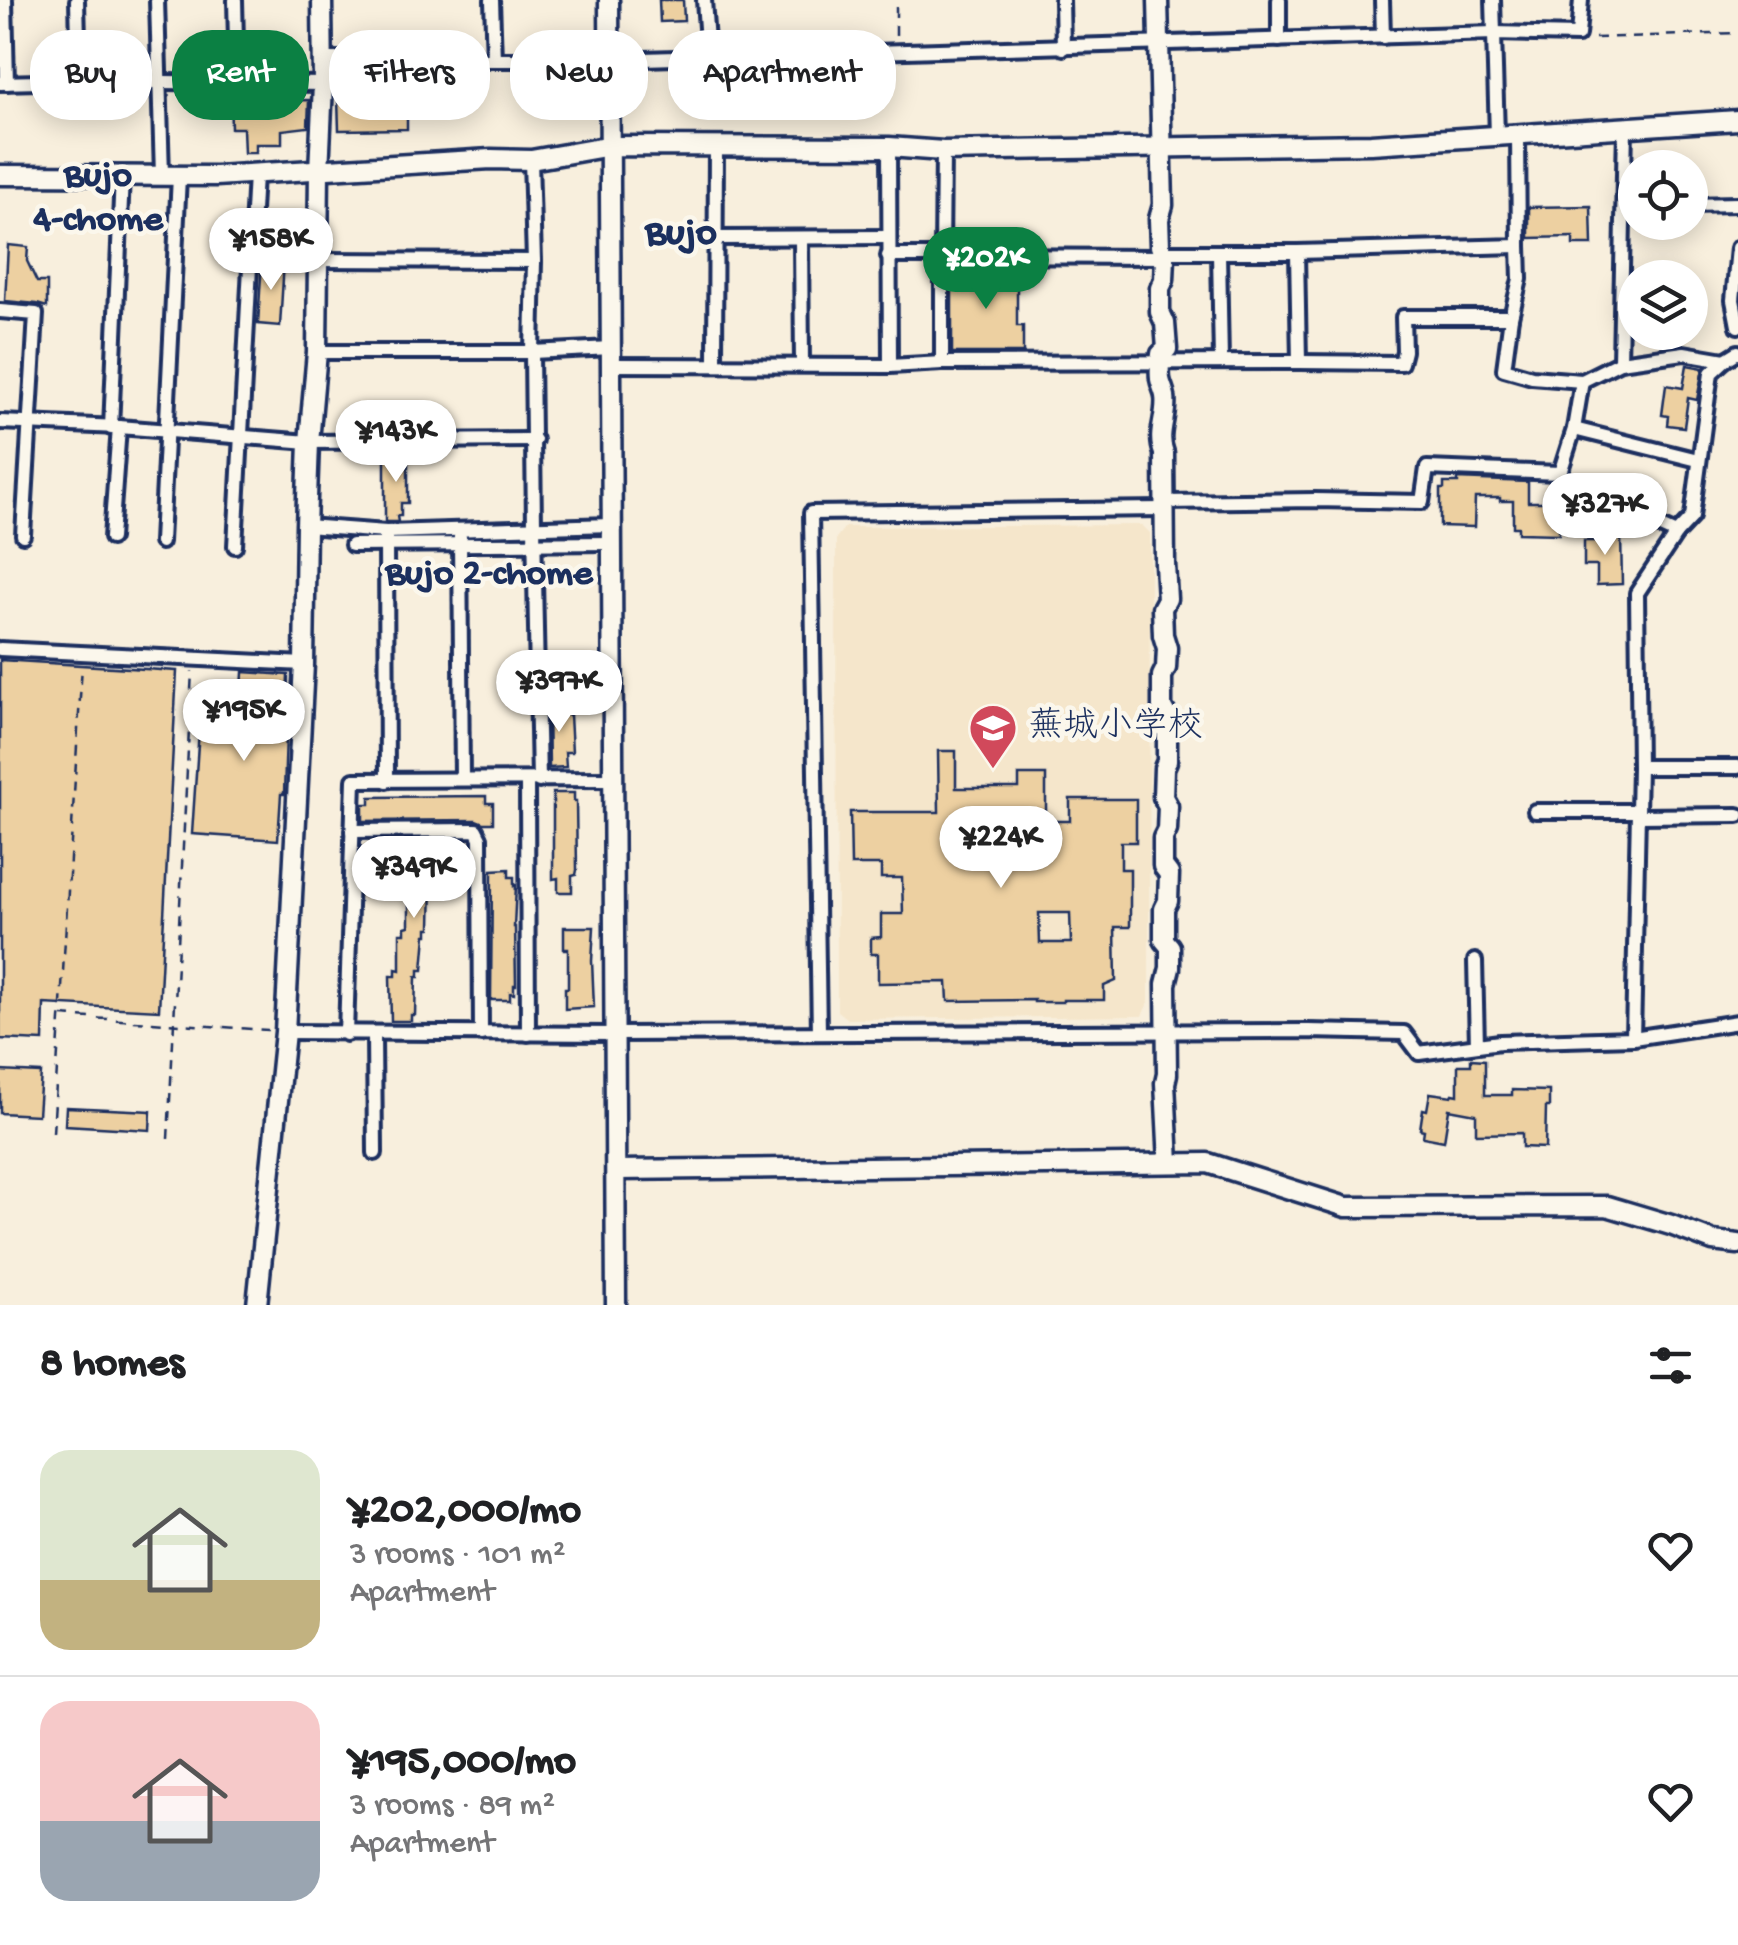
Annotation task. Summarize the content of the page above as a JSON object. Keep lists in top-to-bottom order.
{
  "districts": ["Bujo 4-chome", "Bujo", "Bujo 2-chome"],
  "places": {
    "school or university": ["蕪城小学校"]
  },
  "page": {
    "chip": [
      "Buy",
      "Rent",
      "Filters",
      "New",
      "Apartment"
    ],
    "price": [
      "¥158K",
      "¥202K",
      "¥143K",
      "¥327K",
      "¥397K",
      "¥195K",
      "¥224K",
      "¥349K"
    ],
    "heading": "8 homes",
    "list": [
      {
        "name": "¥202,000/mo",
        "note": "3 rooms · 101 m² · Apartment"
      },
      {
        "name": "¥195,000/mo",
        "note": "3 rooms · 89 m² · Apartment"
      }
    ]
  }
}
